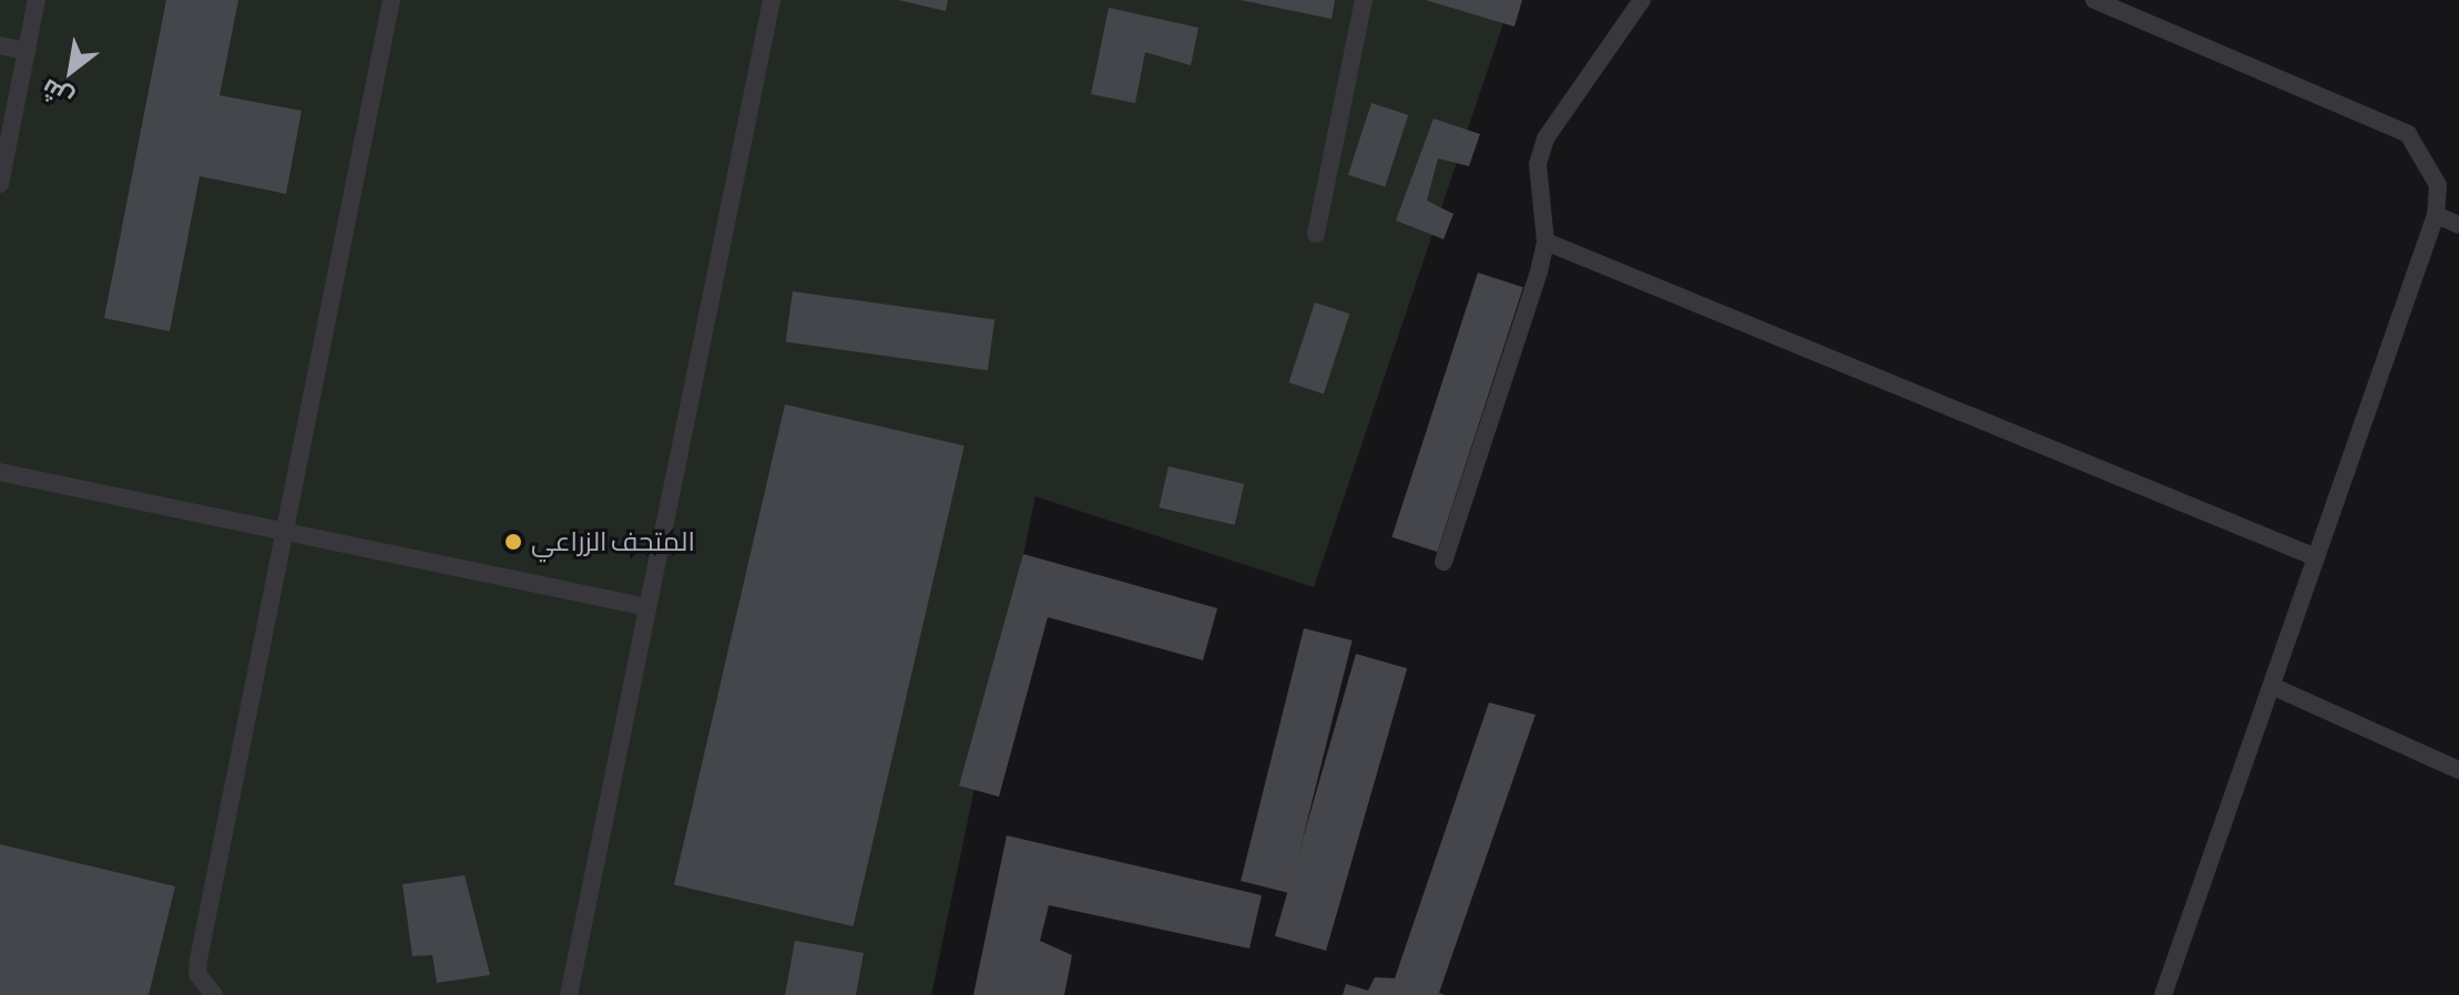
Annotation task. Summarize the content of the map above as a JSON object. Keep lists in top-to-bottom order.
{
  "places": ["المتحف الزراعي"],
  "north": "bottom left"
}
